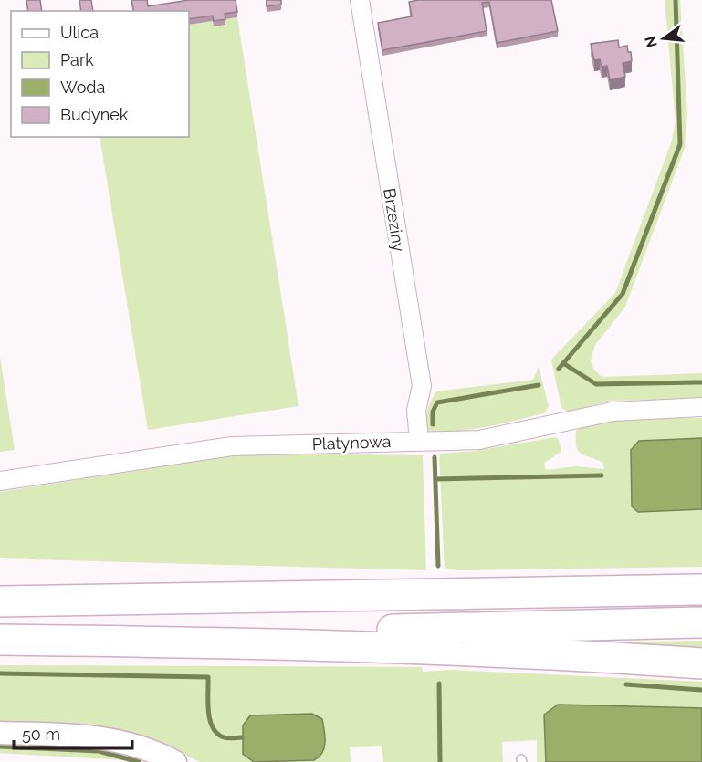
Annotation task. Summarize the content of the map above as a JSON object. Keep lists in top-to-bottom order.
{
  "streets": {
    "street": ["Brzeziny", "Platynowa"]
  },
  "crossings": [
    ["Brzeziny", "Platynowa"]
  ],
  "legend": [
    "Ulica",
    "Park",
    "Woda",
    "Budynek"
  ],
  "scale_bar": "50 m",
  "north": "left"
}
